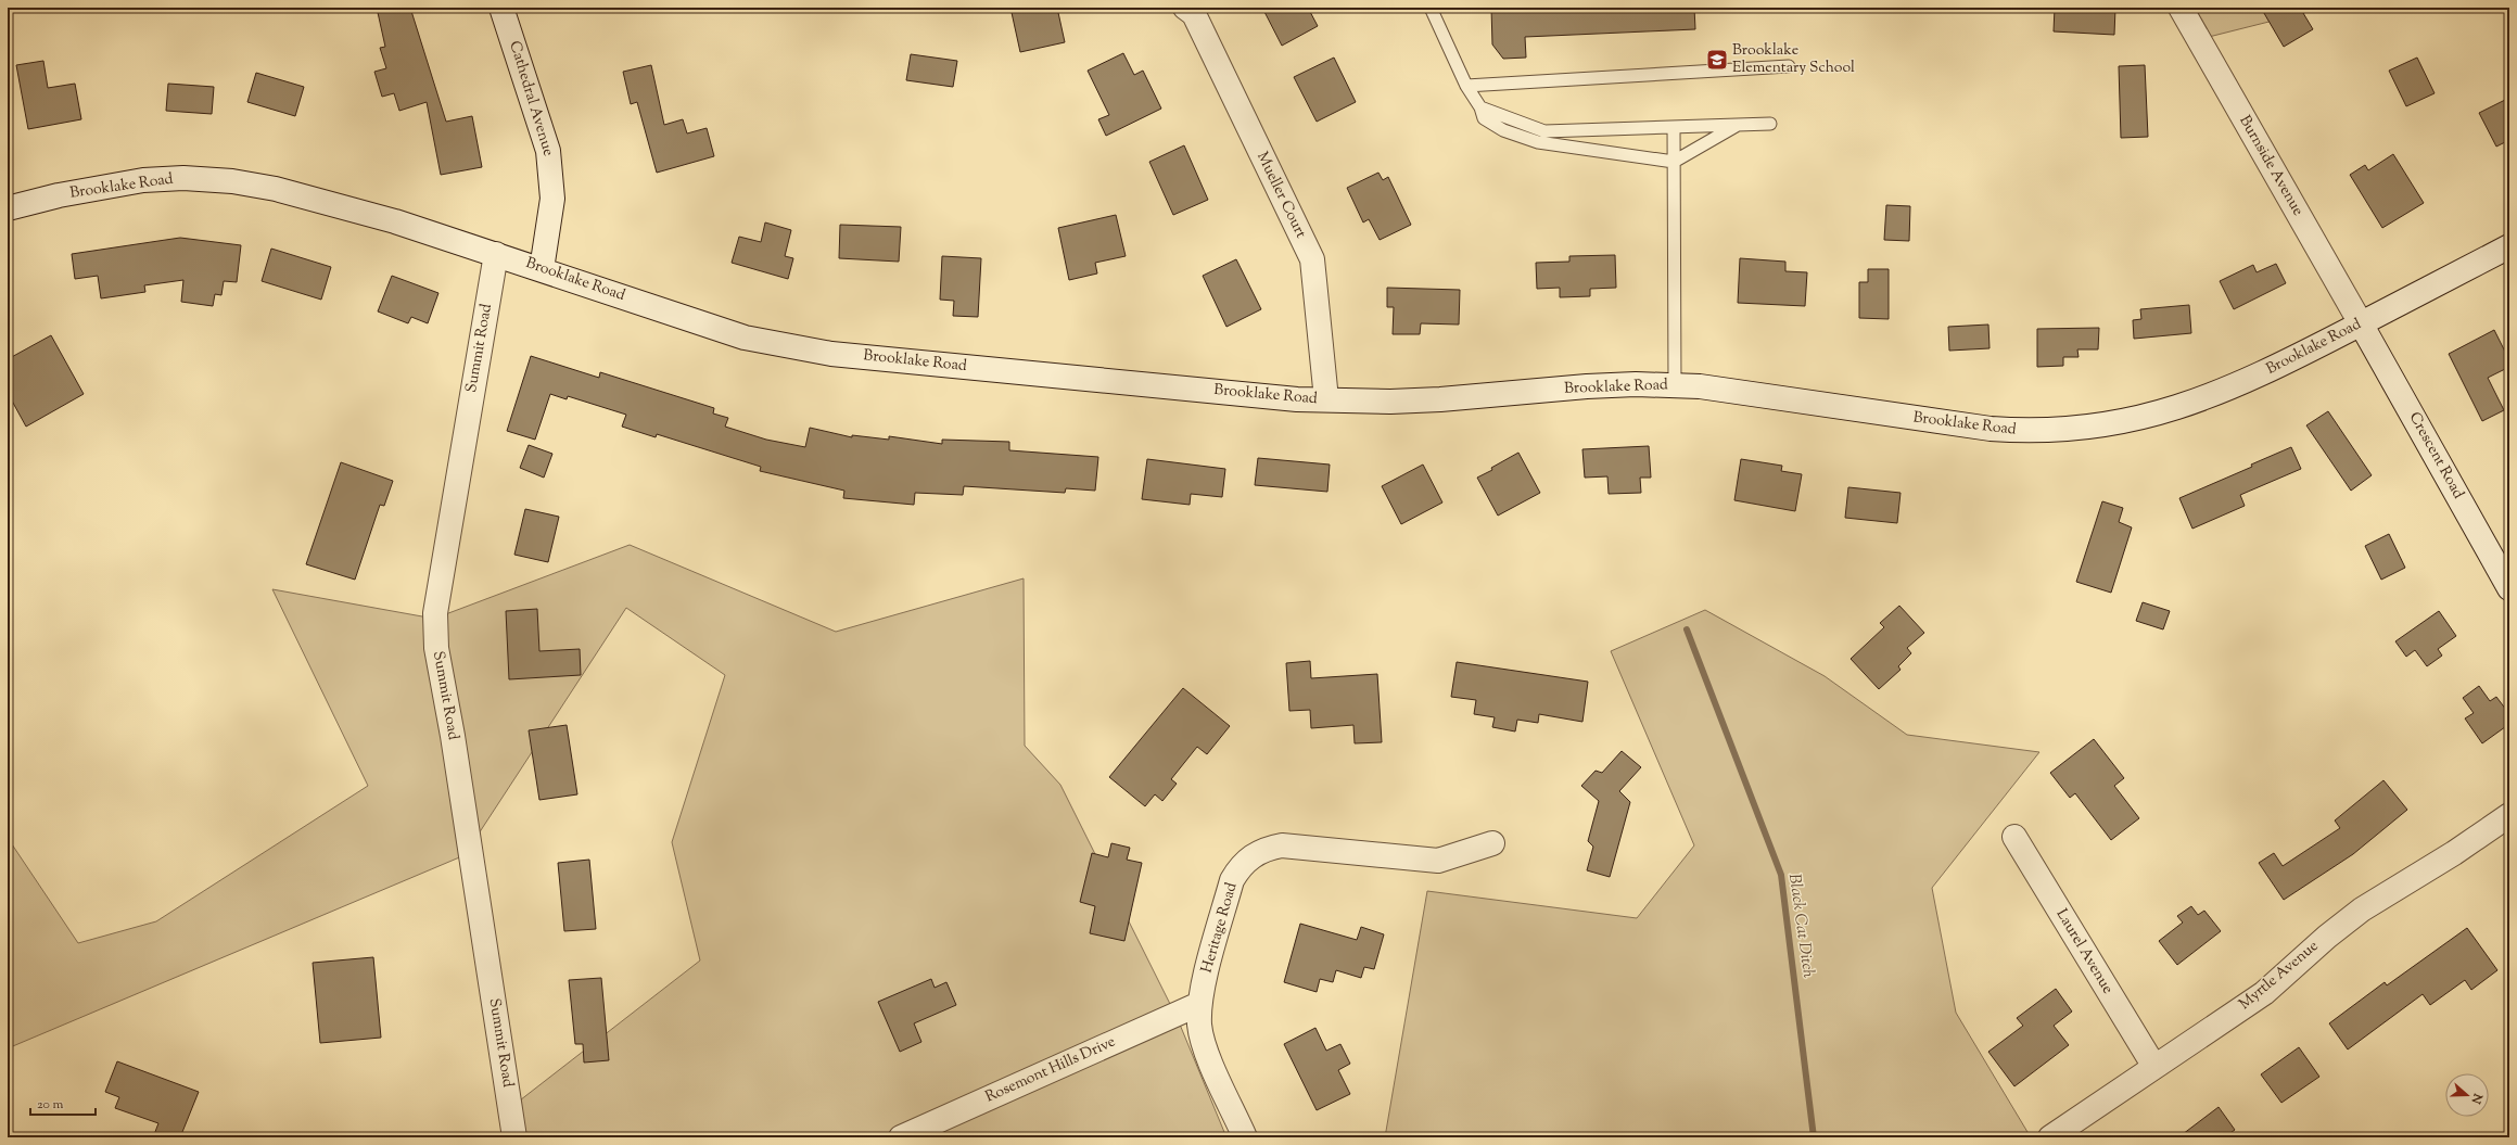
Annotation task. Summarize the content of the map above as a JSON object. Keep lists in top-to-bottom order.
{
  "streets": {
    "street": [
      "Cathedral Avenue",
      "Burnside Avenue",
      "Brooklake Road",
      "Mueller Court",
      "Summit Road",
      "Crescent Road",
      "Heritage Road",
      "Laurel Avenue",
      "Myrtle Avenue",
      "Rosemont Hills Drive"
    ]
  },
  "crossings": [
    ["Cathedral Avenue", "Brooklake Road"],
    ["Burnside Avenue", "Brooklake Road"],
    ["Burnside Avenue", "Crescent Road"],
    ["Brooklake Road", "Mueller Court"],
    ["Brooklake Road", "Summit Road"],
    ["Brooklake Road", "Crescent Road"],
    ["Heritage Road", "Rosemont Hills Drive"],
    ["Laurel Avenue", "Myrtle Avenue"]
  ],
  "water": ["Black Cat Ditch"],
  "places": {
    "school or university": ["Brooklake Elementary School"]
  },
  "scale_bar": "20 m",
  "north": "right"
}
